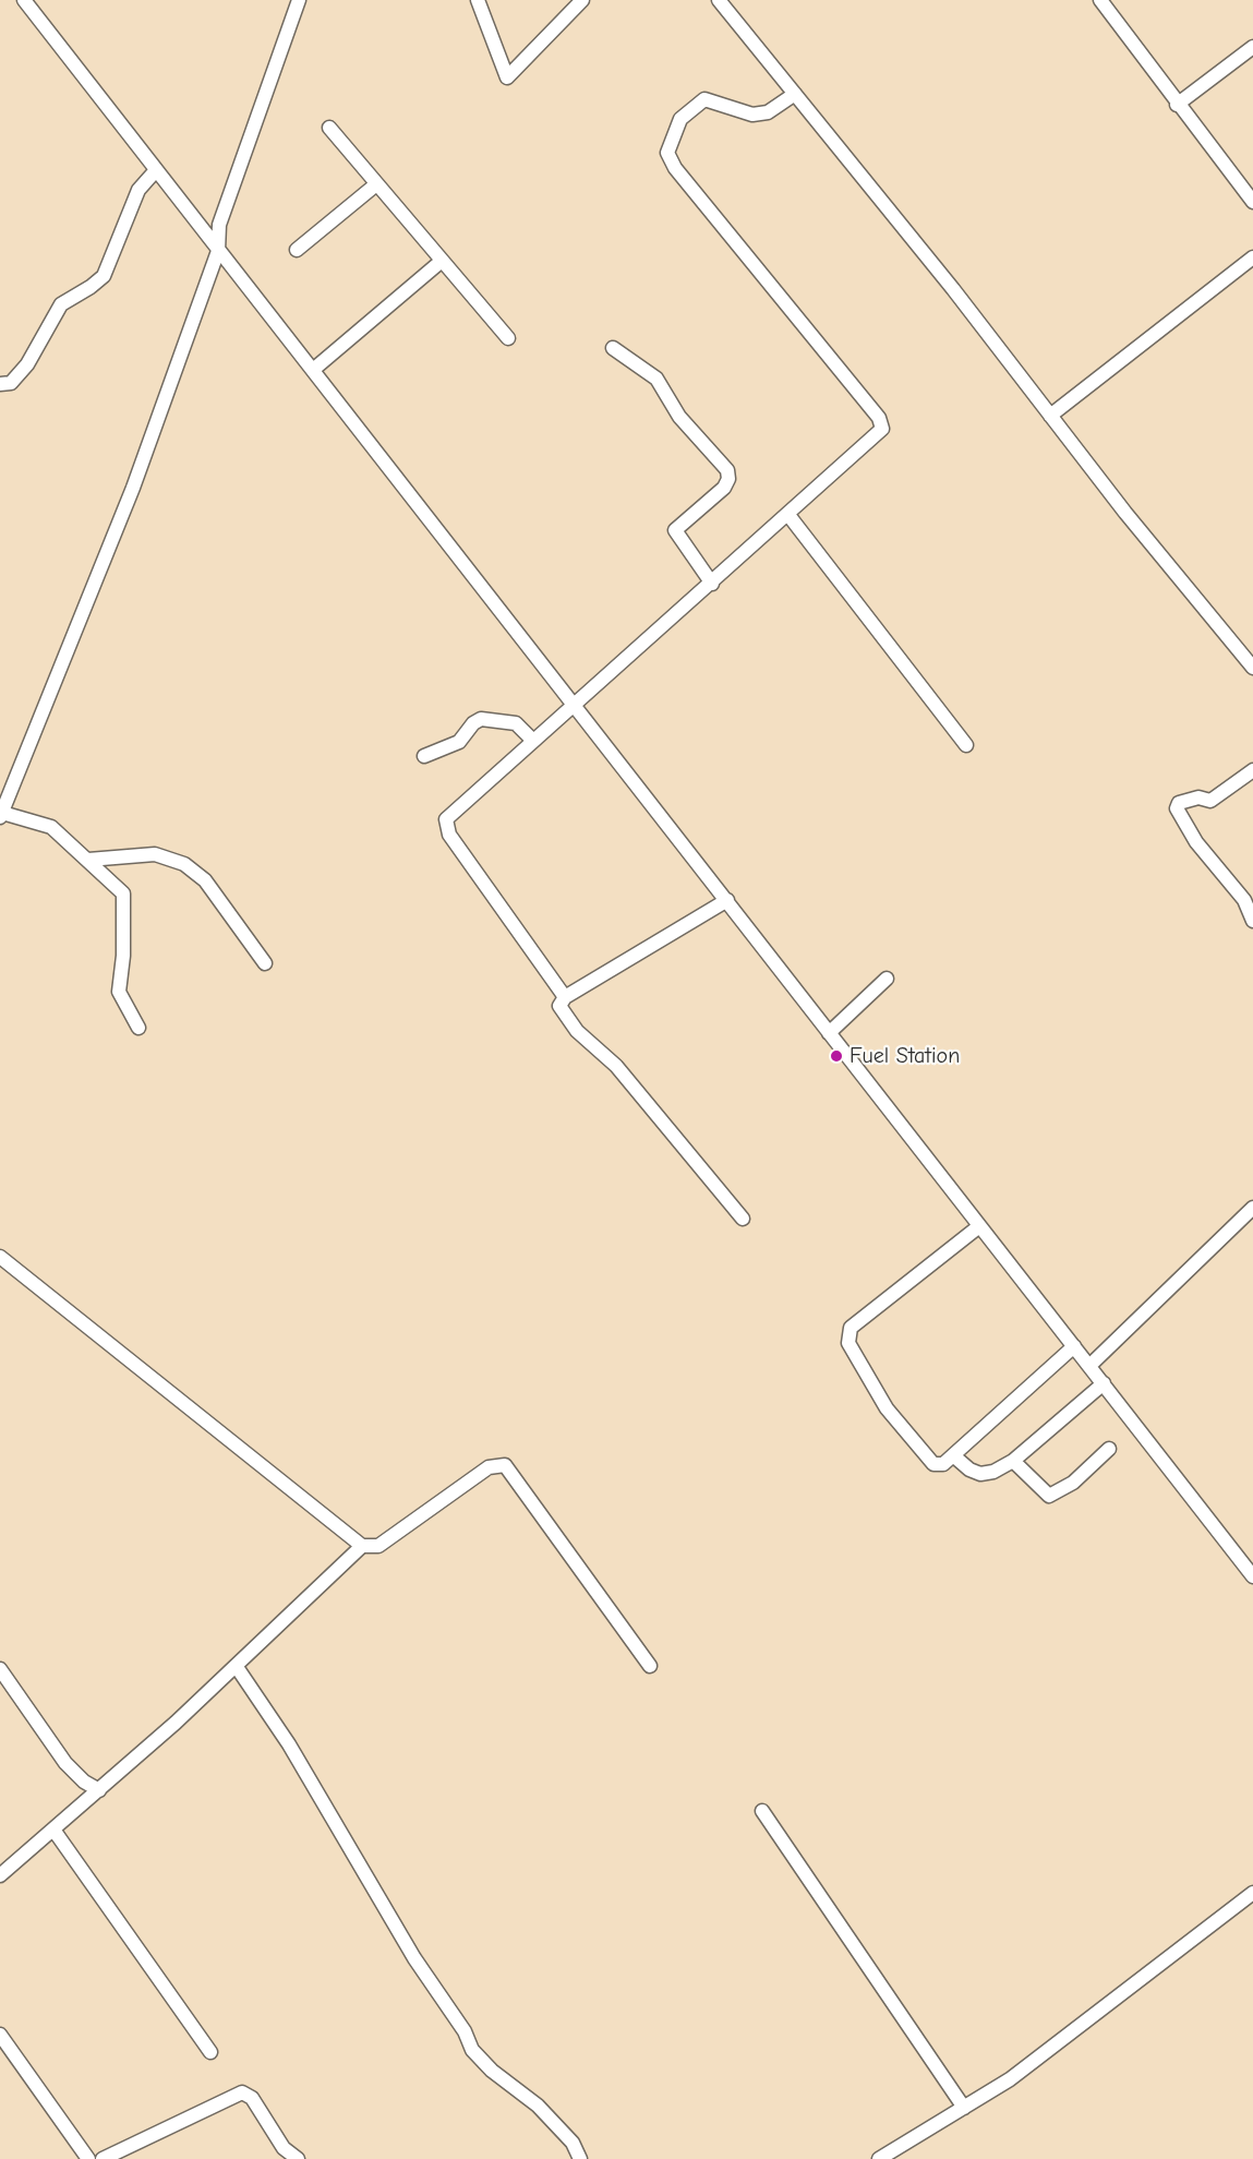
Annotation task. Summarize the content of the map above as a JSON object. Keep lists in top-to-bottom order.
{
  "places": ["Fuel Station"]
}
